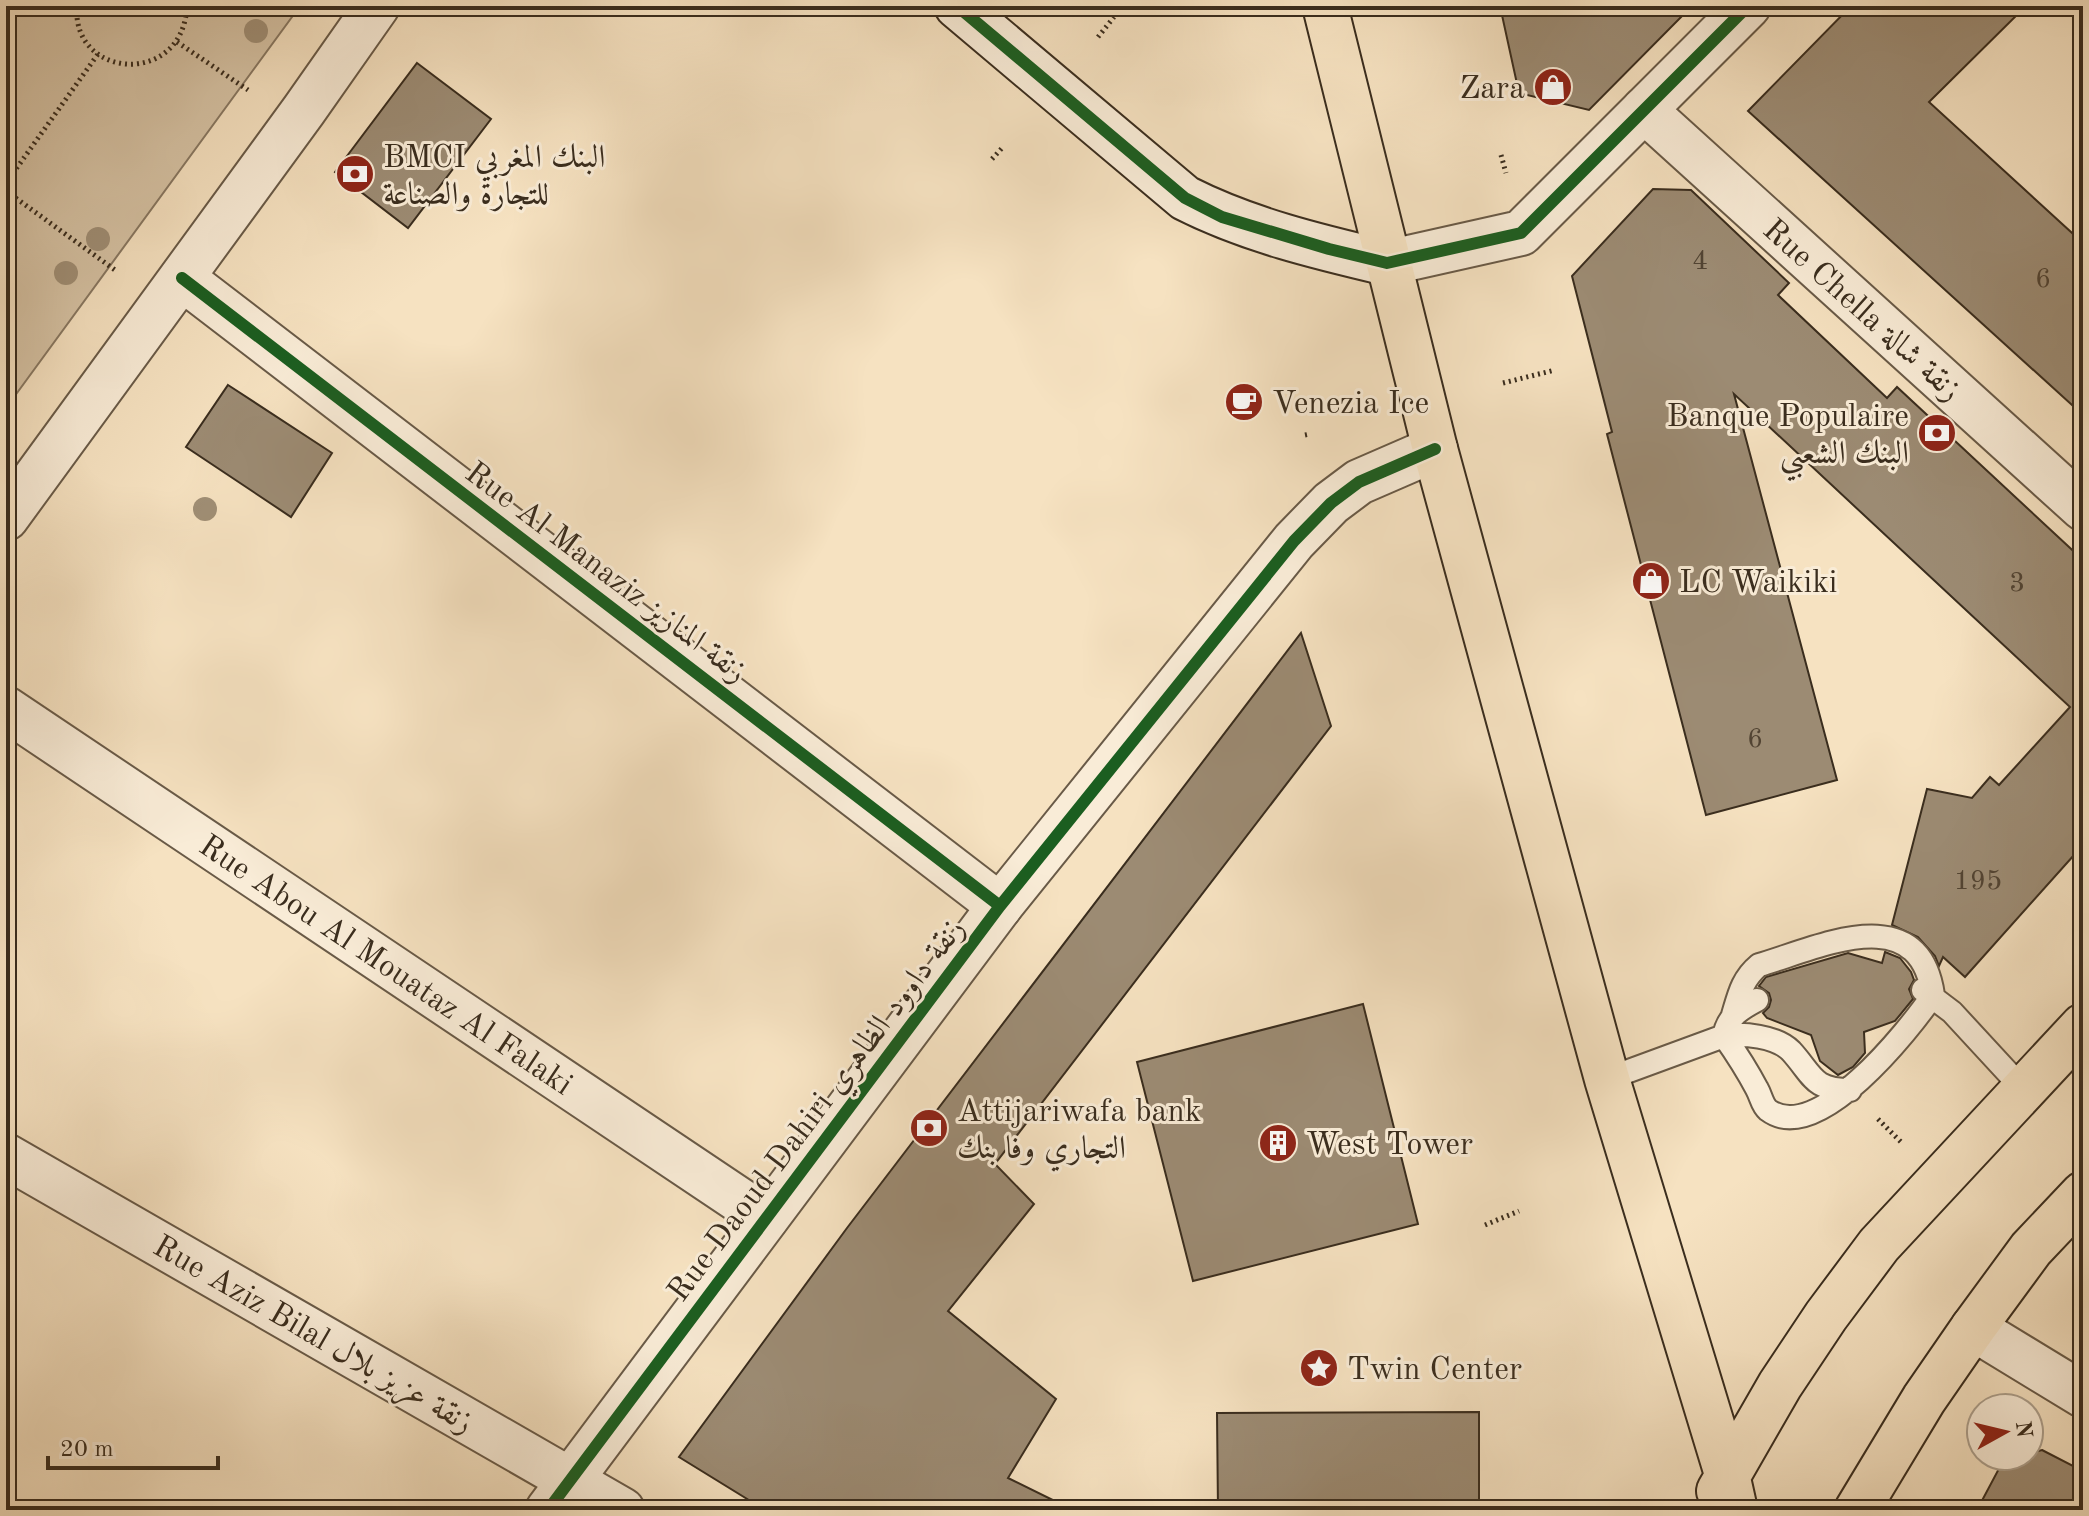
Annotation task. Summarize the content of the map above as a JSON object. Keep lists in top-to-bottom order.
{
  "streets": {
    "street": [
      "Rue Chella زنقة شالة",
      "Rue Al Manaziz زنقة المنازيز",
      "Rue Abou Al Mouataz Al Falaki",
      "Rue Daoud Dahiri زنقة داوود الظاهري",
      "Rue Aziz Bilal زنقة عزيز بلال"
    ]
  },
  "crossings": [
    ["Rue Al Manaziz زنقة المنازيز", "Rue Daoud Dahiri زنقة داوود الظاهري"],
    ["Rue Abou Al Mouataz Al Falaki", "Rue Daoud Dahiri زنقة داوود الظاهري"],
    ["Rue Daoud Dahiri زنقة داوود الظاهري", "Rue Aziz Bilal زنقة عزيز بلال"]
  ],
  "places": {
    "shop": ["Zara", "LC Waikiki"],
    "bank": ["BMCI البنك المغربي للتجارة والصناعة", "Banque Populaire البنك الشعبي", "Attijariwafa bank التجاري وفا بنك"],
    "cafe": ["Venezia Ice"],
    "building": ["West Tower"],
    "place": ["Twin Center"]
  },
  "house_numbers": [
    "4",
    "6",
    "3",
    "6",
    "195"
  ],
  "scale_bar": "20 m",
  "north": "right"
}
